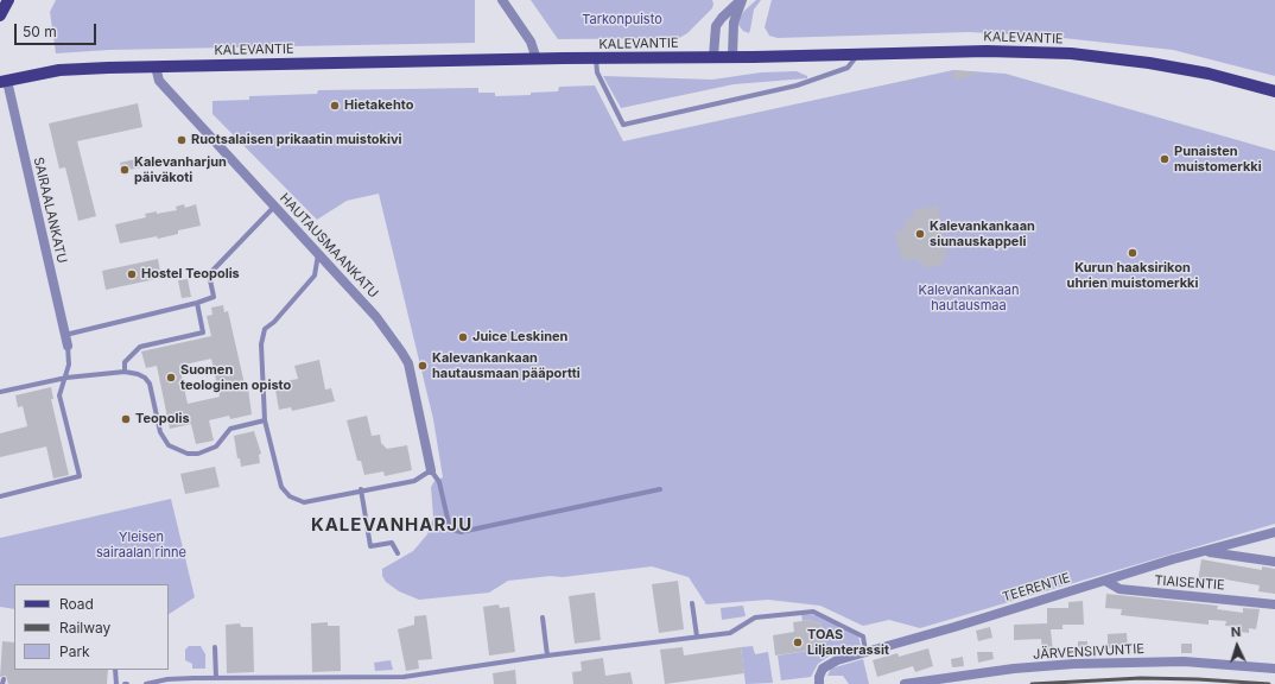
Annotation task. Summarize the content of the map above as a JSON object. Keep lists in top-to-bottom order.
{
  "streets": {
    "main road": ["KALEVANTIE"],
    "street": [
      "SAIRAALANKATU",
      "HAUTAUSMAANKATU",
      "TIAISENTIE",
      "TEERENTIE",
      "JÄRVENSIVUNTIE"
    ]
  },
  "crossings": [
    ["KALEVANTIE", "SAIRAALANKATU"],
    ["KALEVANTIE", "HAUTAUSMAANKATU"],
    ["TIAISENTIE", "TEERENTIE"]
  ],
  "districts": ["KALEVANHARJU"],
  "parks": ["Tarkonpuisto", "Kalevankankaan hautausmaa", "Yleisen sairaalan rinne"],
  "places": [
    "Hietakehto",
    "Ruotsalaisen prikaatin muistokivi",
    "Punaisten muistomerkki",
    "Kalevanharjun päiväkoti",
    "Kalevankankaan siunauskappeli",
    "Kurun haaksirikon uhrien muistomerkki",
    "Hostel Teopolis",
    "Juice Leskinen",
    "Kalevankankaan hautausmaan pääportti",
    "Suomen teologinen opisto",
    "Teopolis",
    "TOAS Liljanterassit"
  ],
  "legend": ["Road", "Railway", "Park"],
  "scale_bar": "50 m",
  "north": "top"
}
